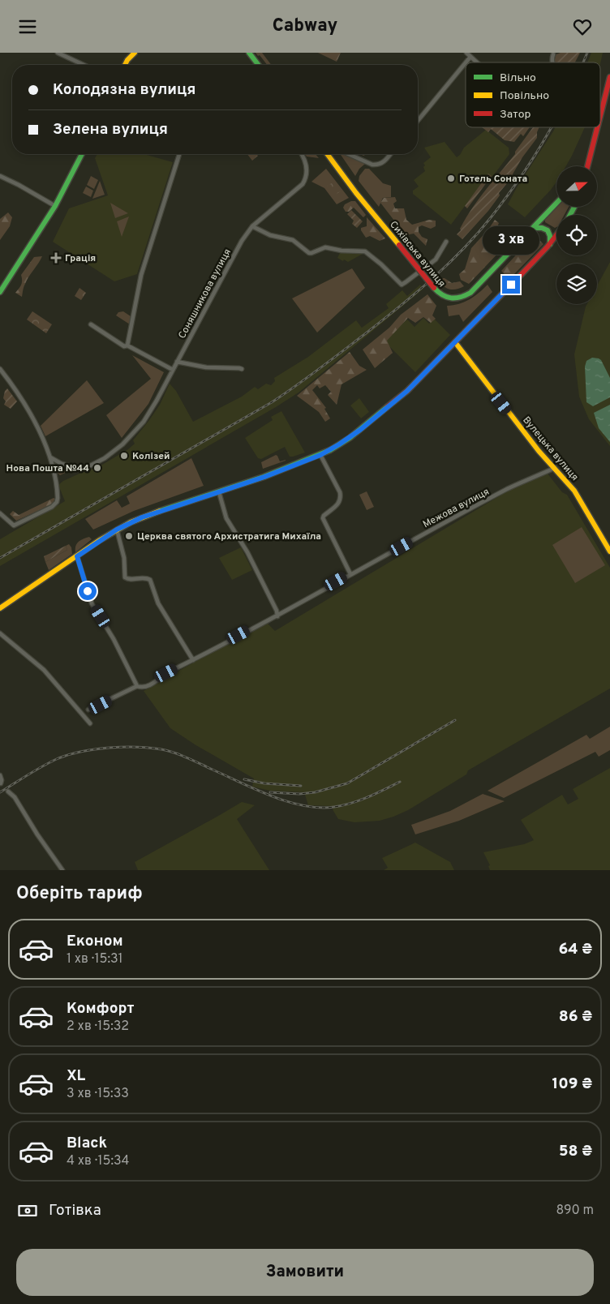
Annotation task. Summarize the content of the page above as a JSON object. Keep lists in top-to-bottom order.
{
  "streets": {
    "main road": ["Сихівська вулиця", "Вулецька вулиця"],
    "street": ["Соняшникова вулиця", "Межова вулиця"]
  },
  "crossings": [
    ["Вулецька вулиця", "Межова вулиця"]
  ],
  "places": {
    "other": [
      "Готель Соната",
      "Колізей",
      "Нова Пошта №44",
      "Церква святого Архистратига Михаїла"
    ],
    "health": ["Грація"]
  },
  "legend": ["Вільно", "Повільно", "Затор"],
  "north": "right",
  "page": {
    "header": "Cabway",
    "banner": ["Колодязна вулиця", "Зелена вулиця"],
    "bubble": "3 хв",
    "heading": "Оберіть тариф",
    "list": [
      {
        "name": "Економ",
        "note": "1 хв · 15:31",
        "value": "64 ₴"
      },
      {
        "name": "Комфорт",
        "note": "2 хв · 15:32",
        "value": "86 ₴"
      },
      {
        "name": "XL",
        "note": "3 хв · 15:33",
        "value": "109 ₴"
      },
      {
        "name": "Black",
        "note": "4 хв · 15:34",
        "value": "58 ₴"
      }
    ],
    "pay": ["Готівка", "890 m"],
    "buttons": "Замовити"
  }
}
